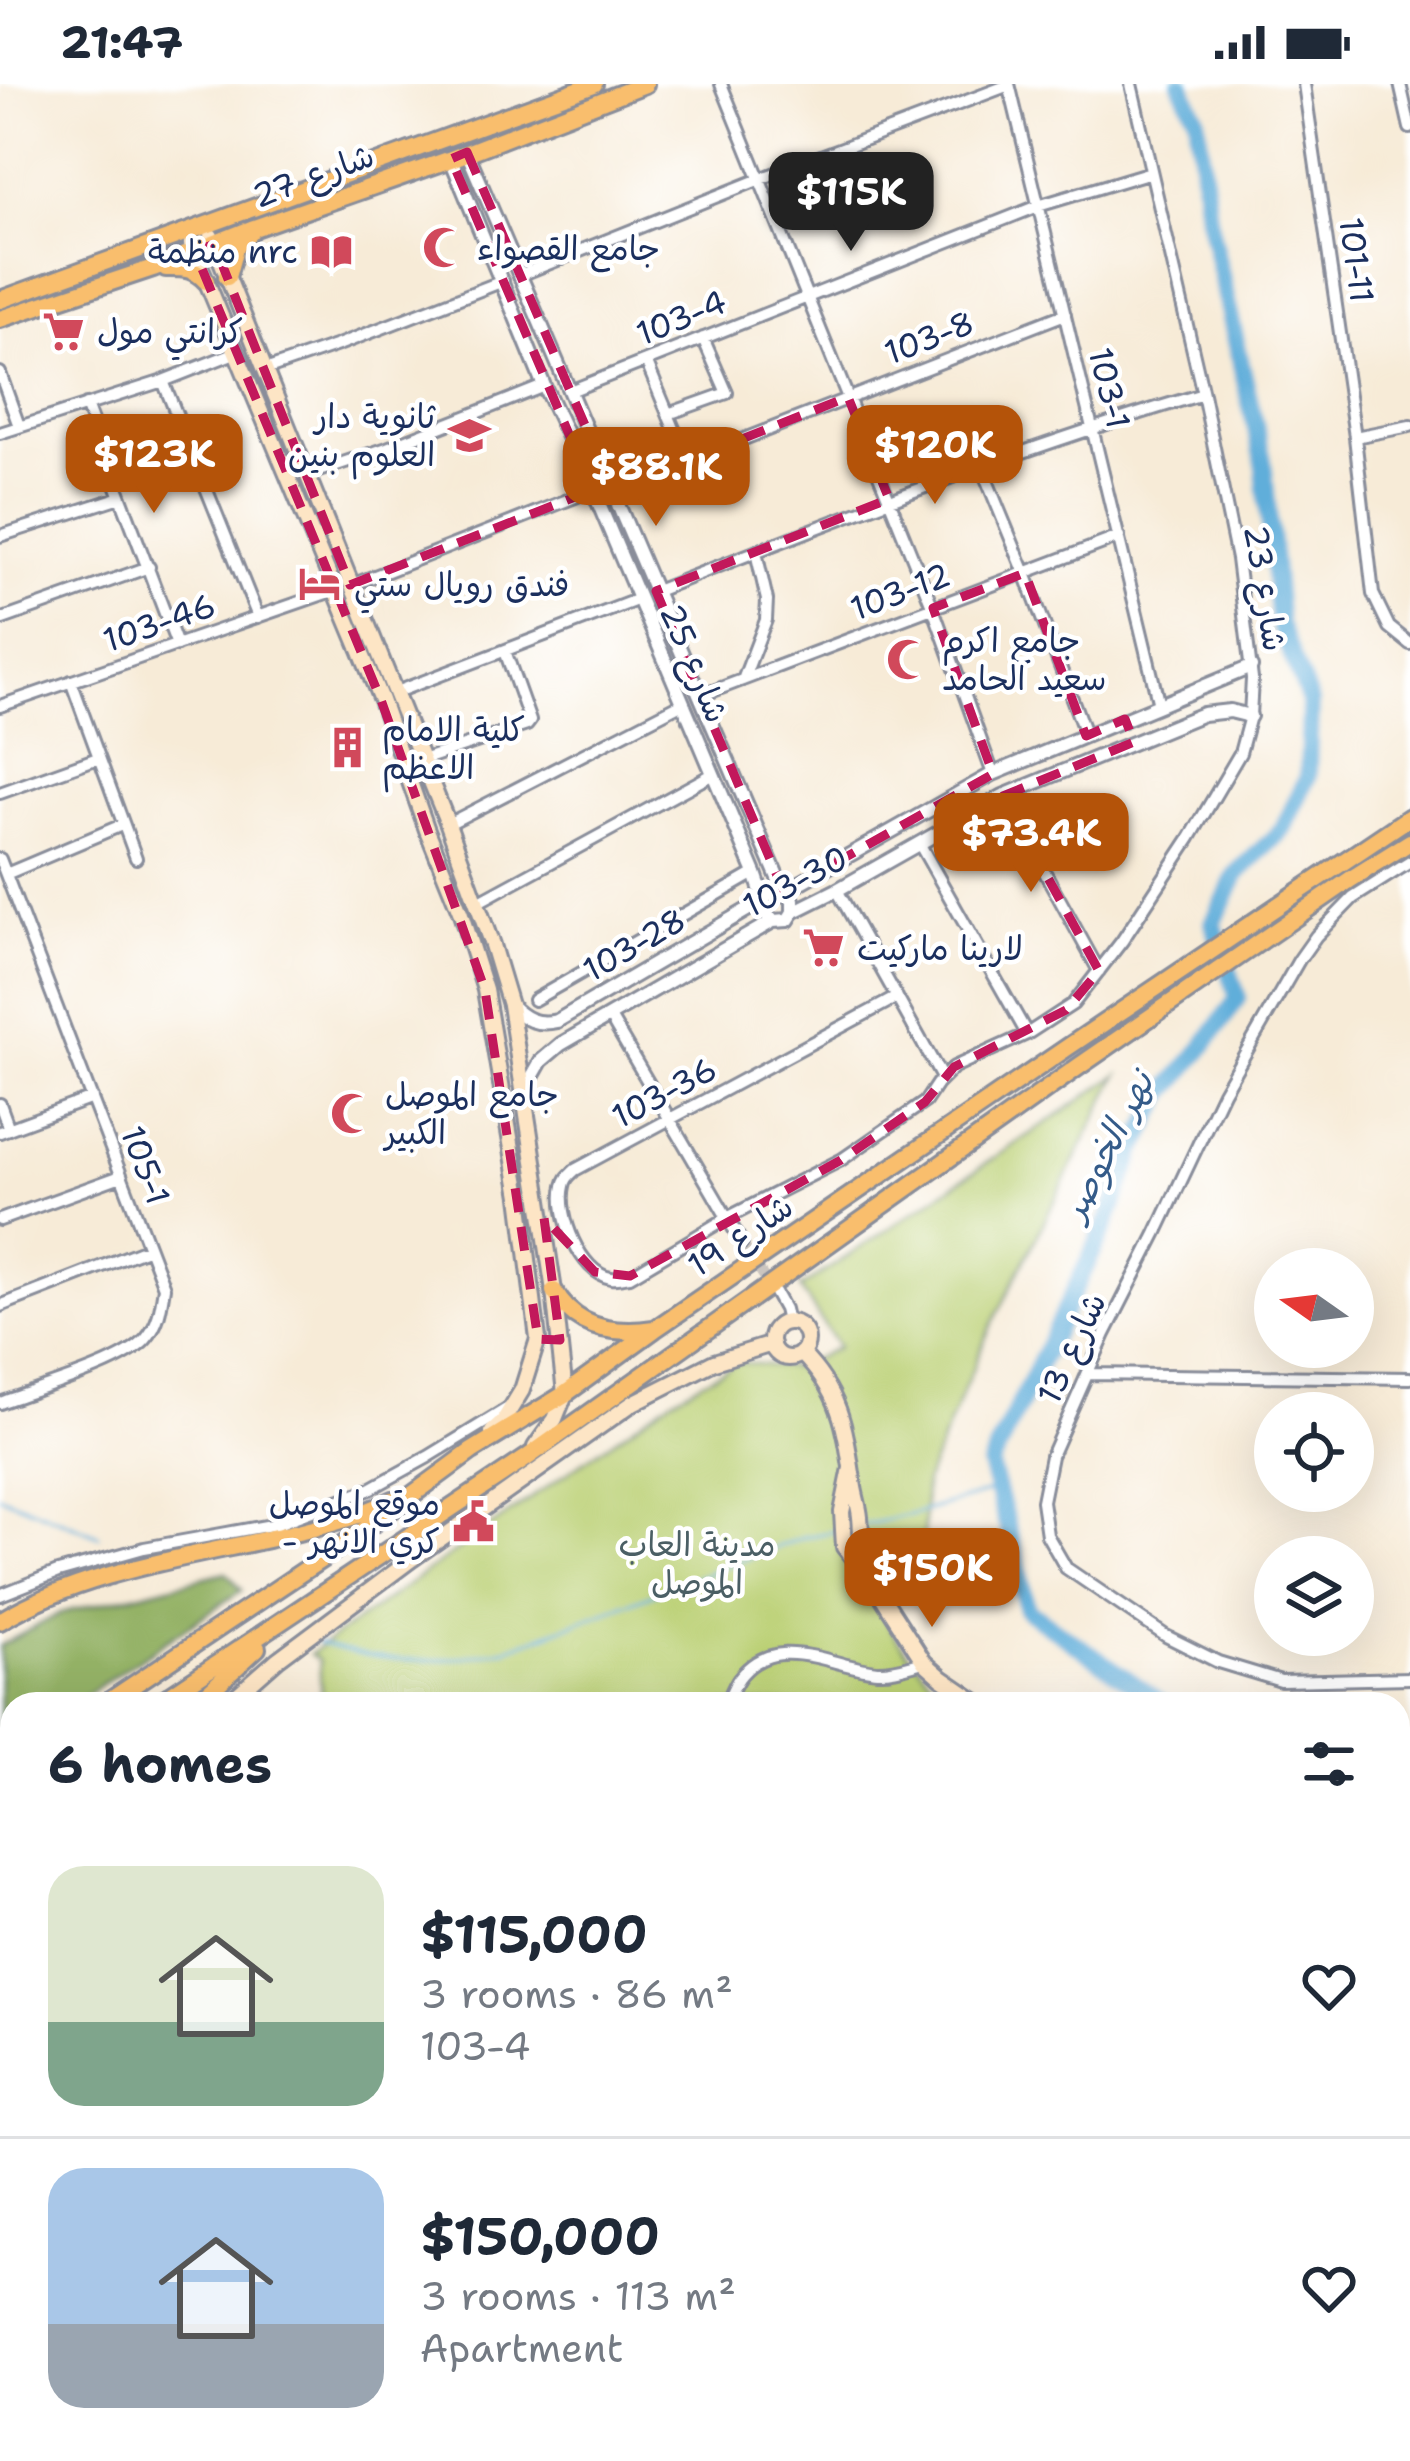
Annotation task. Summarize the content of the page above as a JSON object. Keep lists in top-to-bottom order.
{
  "streets": {
    "main road": ["شارع 27", "شارع 19"],
    "street": [
      "101-11",
      "103-4",
      "103-8",
      "103-1",
      "شارع 23",
      "103-12",
      "103-46",
      "شارع 25",
      "103-30",
      "103-28",
      "103-36",
      "105-1",
      "شارع 13"
    ]
  },
  "crossings": [
    ["شارع 27", "شارع 25"],
    ["103-4", "103-1"],
    ["103-4", "شارع 23"],
    ["103-4", "شارع 25"],
    ["103-8", "103-1"],
    ["103-8", "شارع 25"],
    ["103-1", "103-12"],
    ["103-1", "103-28"],
    ["شارع 23", "103-30"],
    ["شارع 23", "103-28"],
    ["شارع 23", "103-36"],
    ["103-12", "شارع 25"],
    ["شارع 25", "103-30"],
    ["شارع 25", "103-28"],
    ["103-30", "103-28"]
  ],
  "water": ["نهر الخوصر"],
  "parks": ["مدينة العاب الموصل"],
  "places": {
    "mosque": ["جامع القصواء", "جامع اكرم سعيد الحامد", "جامع الموصل الكبير"],
    "library": ["منظمة nrc"],
    "supermarket": ["كرانتي مول", "لارينا ماركيت"],
    "school or university": ["ثانوية دار العلوم بنين"],
    "hotel": ["فندق رويال ستي"],
    "building": ["كلية الامام الاعظم"],
    "public building": ["موقع الموصل - كري الانهر"]
  },
  "north": "left",
  "page": {
    "status": "21:47",
    "price": [
      "$115K",
      "$120K",
      "$123K",
      "$88.1K",
      "$73.4K",
      "$150K"
    ],
    "heading": "6 homes",
    "list": [
      {
        "name": "$115,000",
        "note": "3 rooms · 86 m² · 103-4"
      },
      {
        "name": "$150,000",
        "note": "3 rooms · 113 m² · Apartment"
      }
    ]
  }
}
